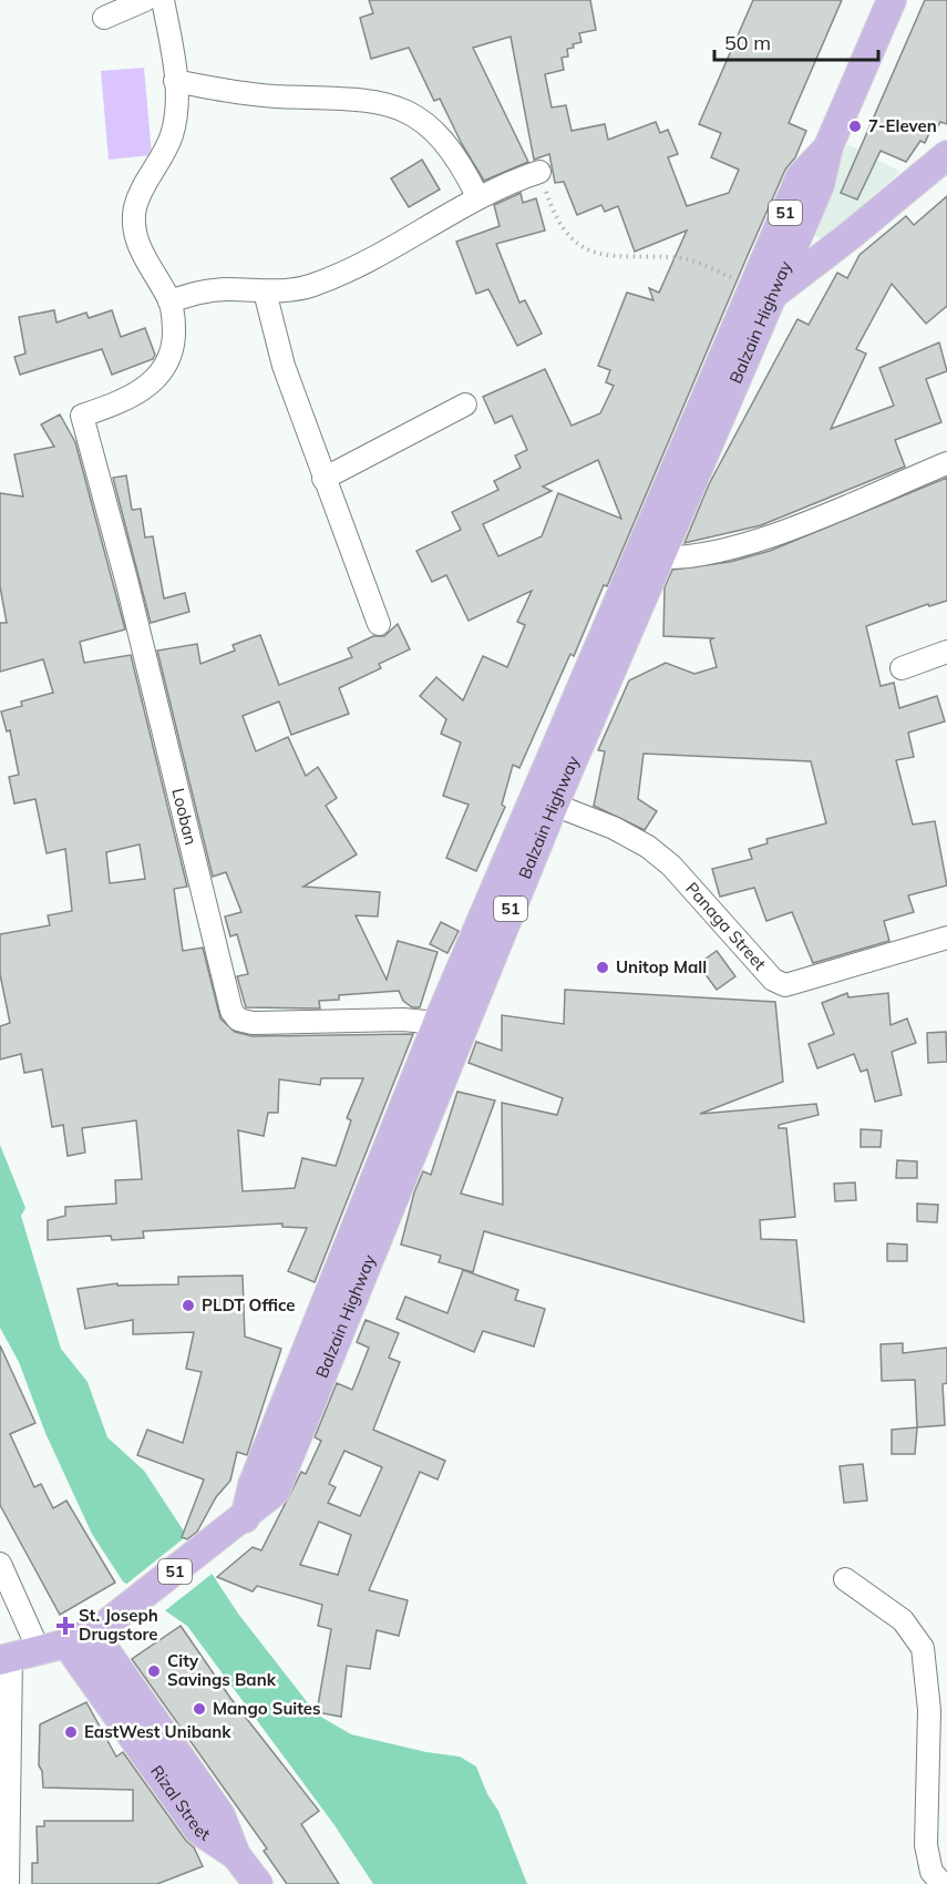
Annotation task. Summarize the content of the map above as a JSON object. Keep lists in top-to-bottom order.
{
  "streets": {
    "main road": ["51", "Balzain Highway", "Rizal Street"],
    "street": ["Looban", "Panaga Street"]
  },
  "crossings": [
    ["Balzain Highway", "Looban"],
    ["Balzain Highway", "Panaga Street"],
    ["Balzain Highway", "Rizal Street"]
  ],
  "places": {
    "other": [
      "7-Eleven",
      "Unitop Mall",
      "PLDT Office",
      "City Savings Bank",
      "Mango Suites",
      "EastWest Unibank"
    ],
    "health": ["St. Joseph Drugstore"]
  },
  "scale_bar": "50 m"
}
